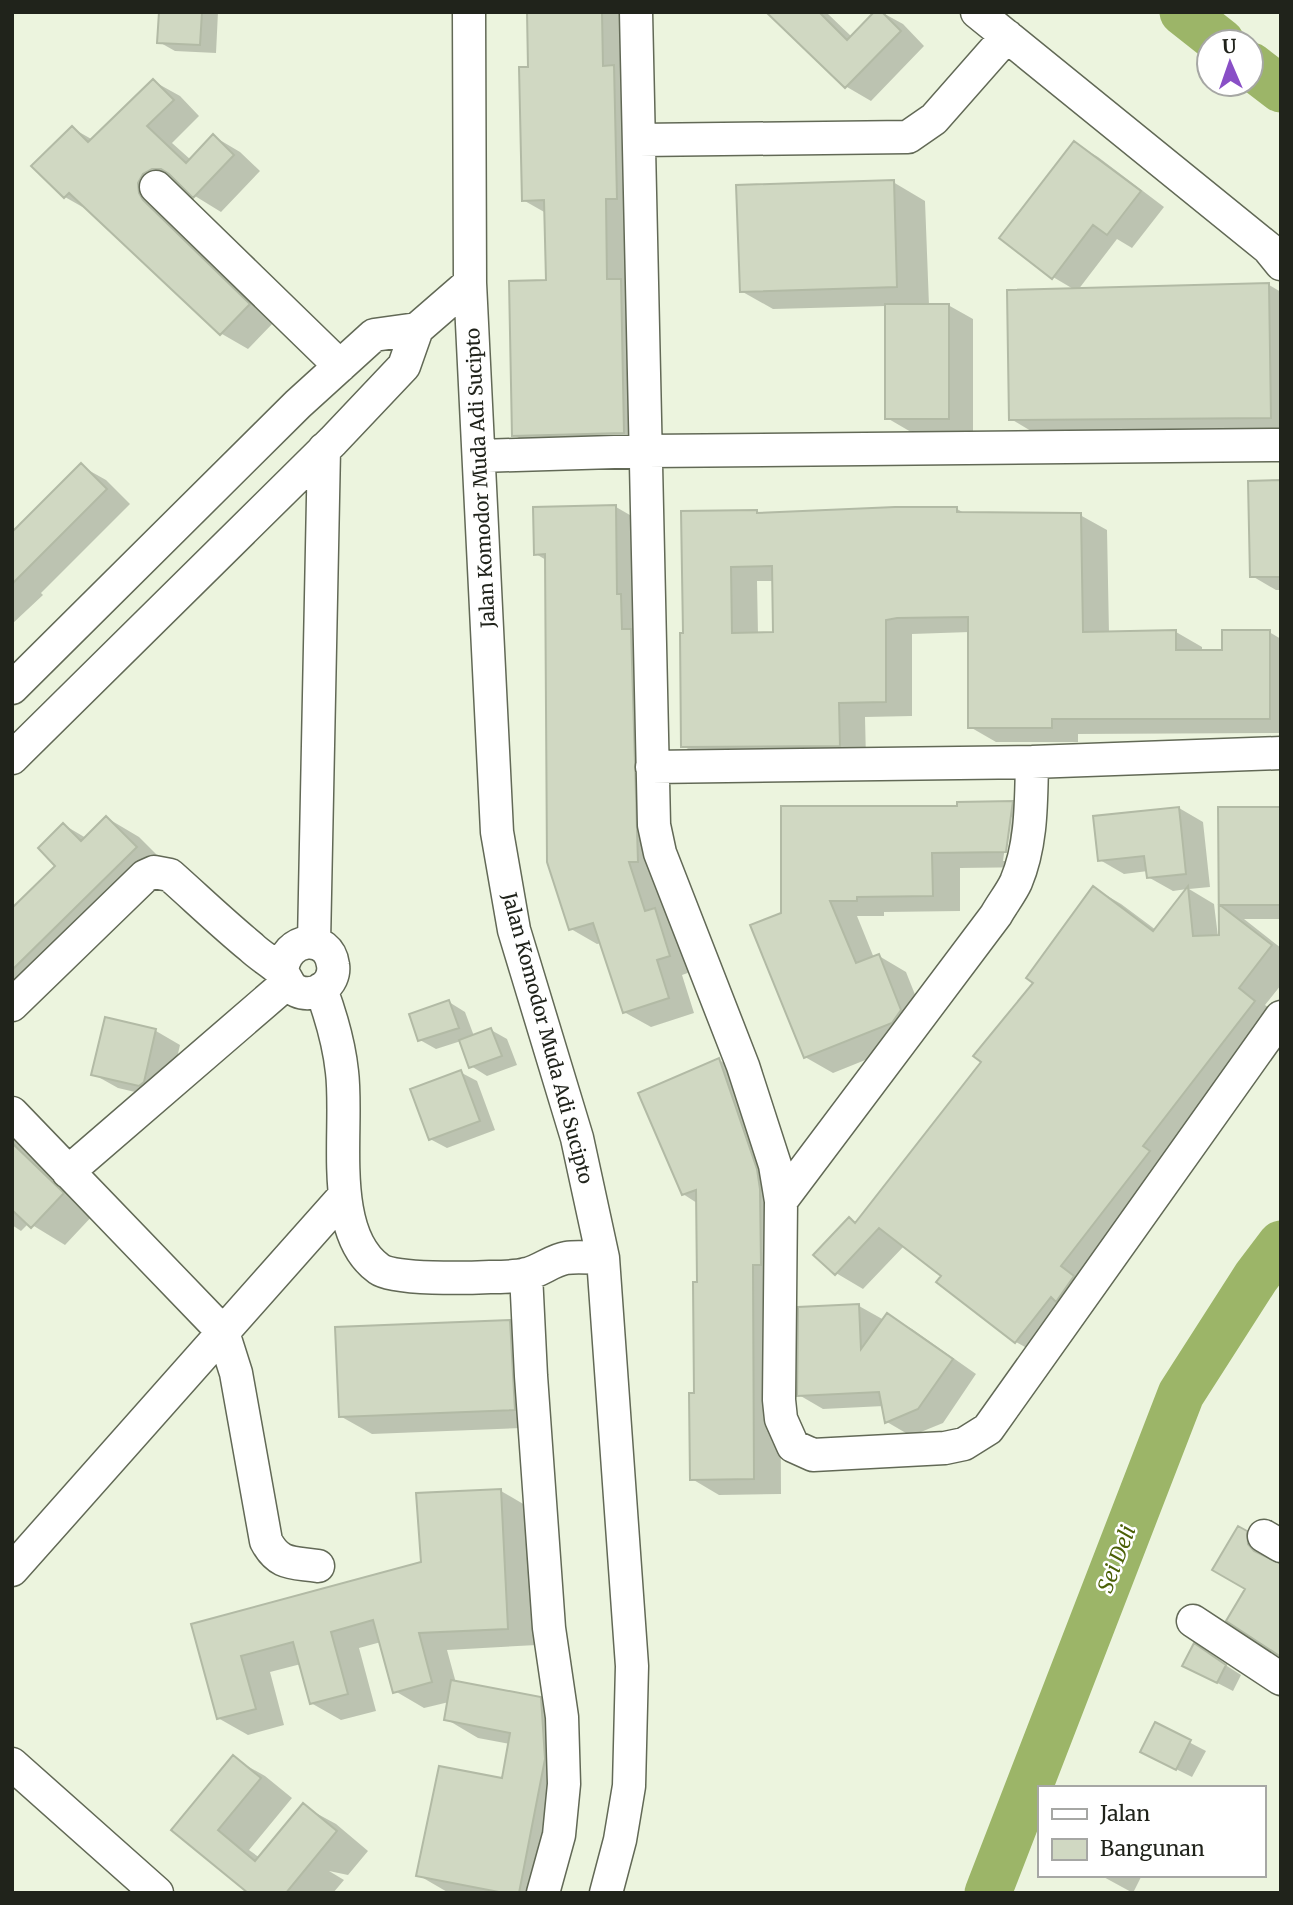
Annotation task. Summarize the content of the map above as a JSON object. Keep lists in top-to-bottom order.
{
  "streets": {
    "street": ["Jalan Komodor Muda Adi Sucipto"]
  },
  "water": ["Sei Deli"],
  "legend": ["Jalan", "Bangunan"],
  "north": "top"
}
